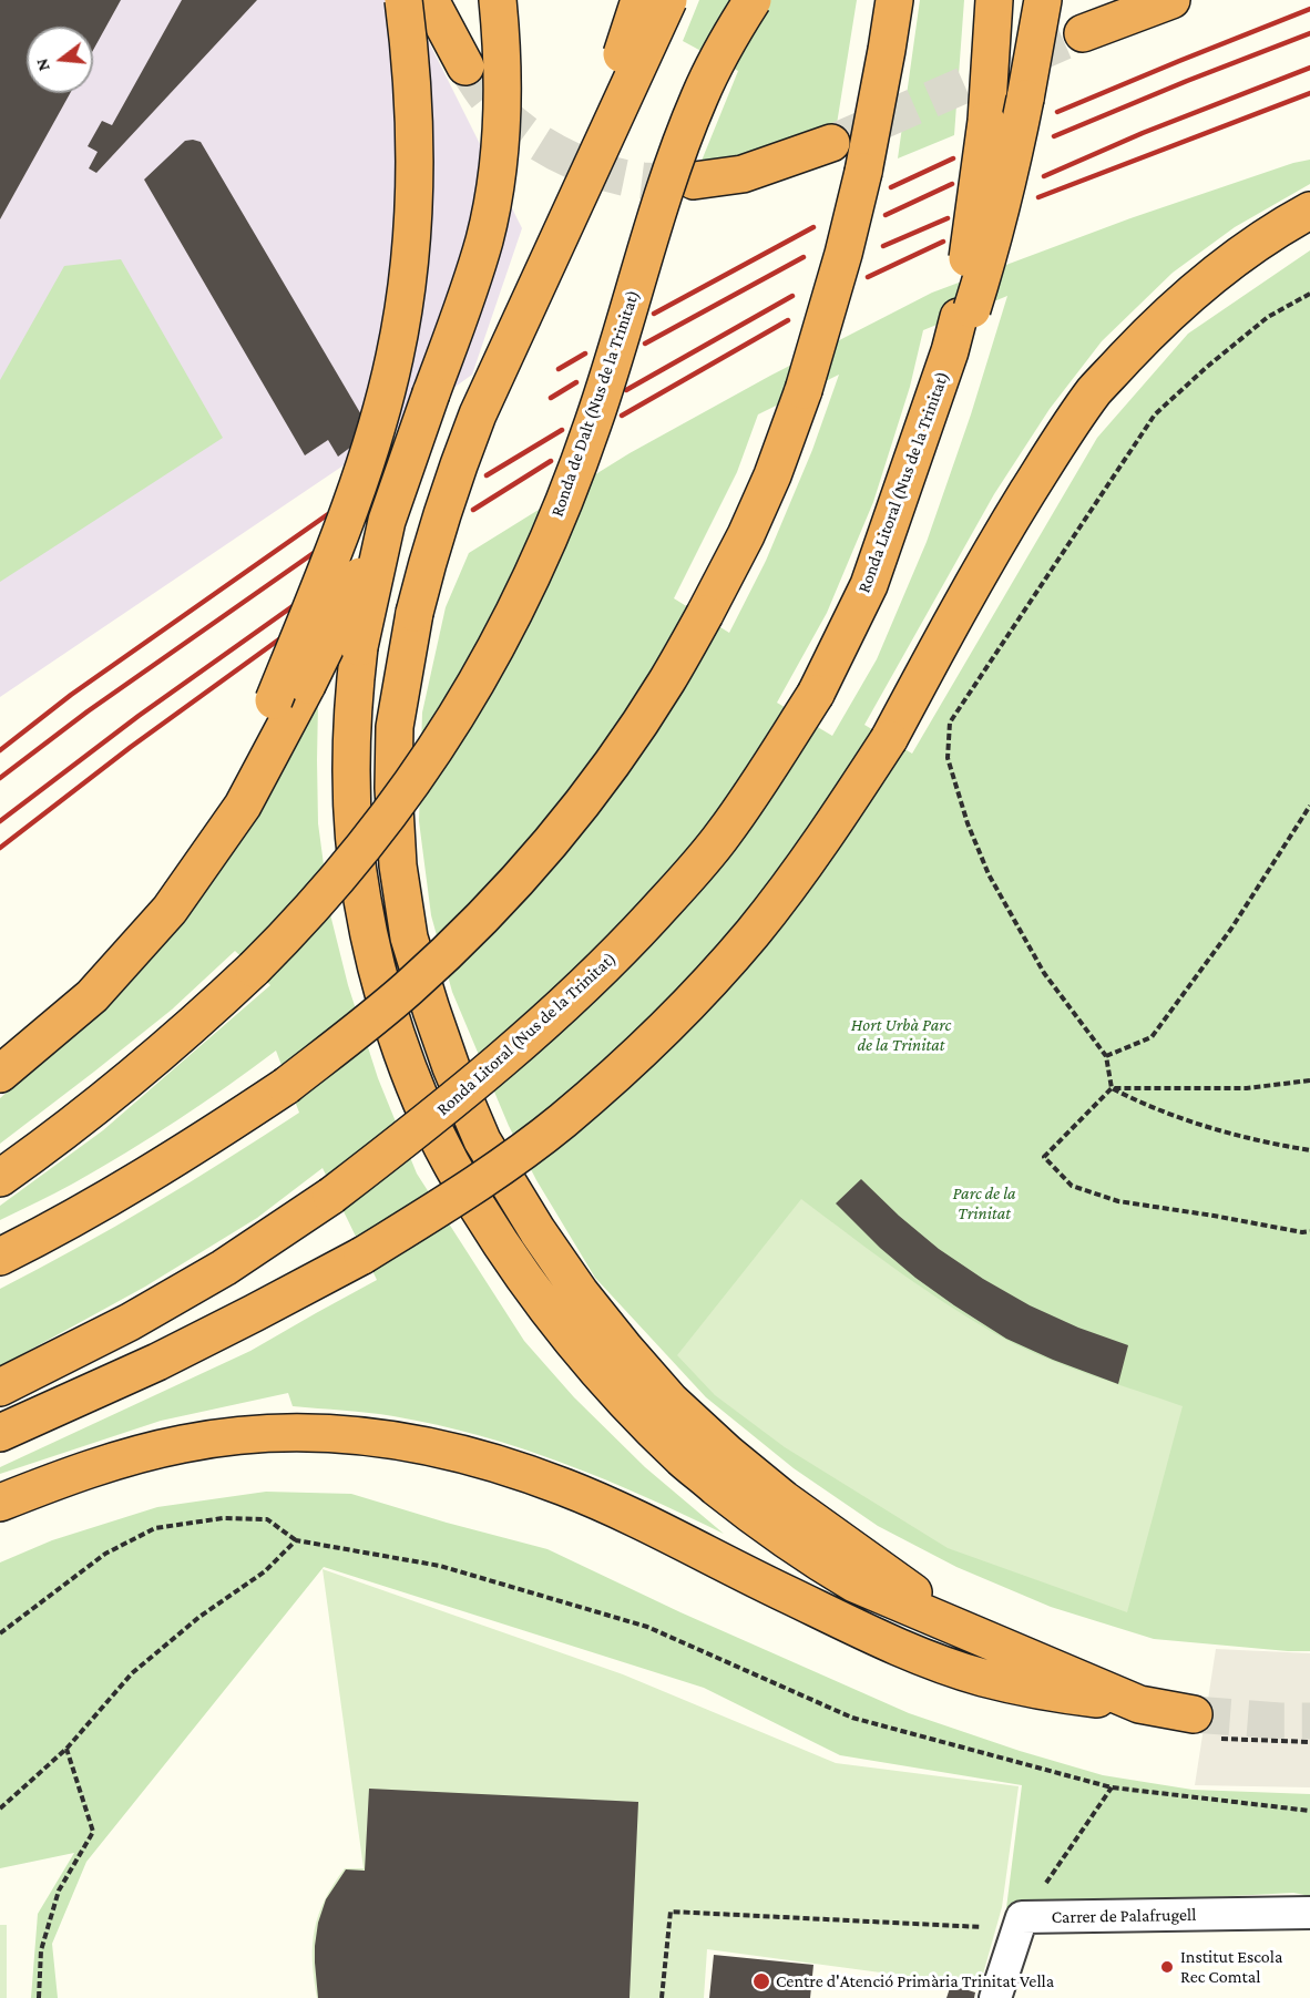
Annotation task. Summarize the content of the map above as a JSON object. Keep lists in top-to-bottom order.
{
  "streets": {
    "highway": ["Ronda de Dalt (Nus de la Trinitat)", "Ronda Litoral (Nus de la Trinitat)"],
    "street": ["Carrer de Palafrugell"]
  },
  "parks": ["Hort Urbà Parc de la Trinitat", "Parc de la Trinitat"],
  "places": ["Institut Escola Rec Comtal", "Centre d'Atenció Primària Trinitat Vella"],
  "north": "left"
}
